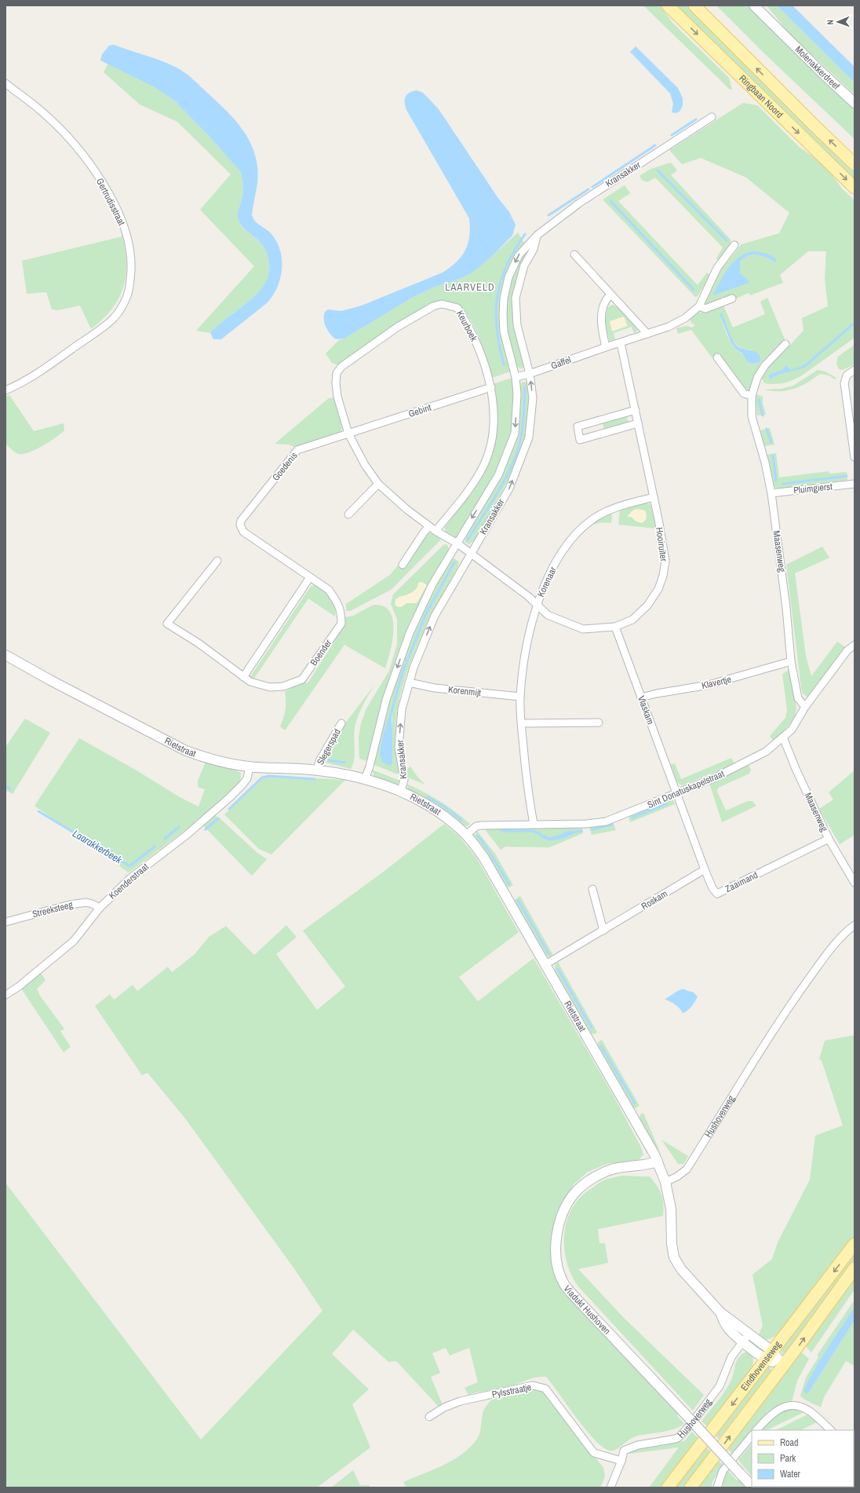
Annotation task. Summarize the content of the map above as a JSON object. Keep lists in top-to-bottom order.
{
  "streets": {
    "main road": ["Ringbaan Noord", "Eindhovenseweg"],
    "street": [
      "Molenakkerdreef",
      "Kransakker",
      "Gertrudisstraat",
      "Keurboek",
      "Gaffel",
      "Gebint",
      "Goedenis",
      "Pluimgierst",
      "Hooiruiter",
      "Maasenweg",
      "Korenaar",
      "Boender",
      "Klavertje",
      "Korenmijt",
      "Vlaskam",
      "Rietstraat",
      "Slegerspad",
      "Sint Donatuskapelstraat",
      "Koenderstraat",
      "Zaaimand",
      "Roskam",
      "Streeksteeg",
      "Hushoverweg",
      "Viadukt Hushoven",
      "Pylsstraatje"
    ]
  },
  "crossings": [
    ["Kransakker", "Keurboek"],
    ["Kransakker", "Gaffel"],
    ["Kransakker", "Hooiruiter"],
    ["Kransakker", "Korenmijt"],
    ["Kransakker", "Rietstraat"],
    ["Keurboek", "Gebint"],
    ["Keurboek", "Goedenis"],
    ["Keurboek", "Hooiruiter"],
    ["Gaffel", "Hooiruiter"],
    ["Gebint", "Goedenis"],
    ["Goedenis", "Boender"],
    ["Pluimgierst", "Maasenweg"],
    ["Hooiruiter", "Korenaar"],
    ["Hooiruiter", "Vlaskam"],
    ["Maasenweg", "Klavertje"],
    ["Maasenweg", "Sint Donatuskapelstraat"],
    ["Maasenweg", "Zaaimand"],
    ["Korenaar", "Korenmijt"],
    ["Korenaar", "Sint Donatuskapelstraat"],
    ["Klavertje", "Vlaskam"],
    ["Vlaskam", "Sint Donatuskapelstraat"],
    ["Vlaskam", "Zaaimand"],
    ["Rietstraat", "Slegerspad"],
    ["Rietstraat", "Sint Donatuskapelstraat"],
    ["Rietstraat", "Koenderstraat"],
    ["Rietstraat", "Roskam"],
    ["Rietstraat", "Hushoverweg"],
    ["Rietstraat", "Viadukt Hushoven"],
    ["Sint Donatuskapelstraat", "Zaaimand"],
    ["Koenderstraat", "Streeksteeg"],
    ["Zaaimand", "Roskam"],
    ["Hushoverweg", "Pylsstraatje"]
  ],
  "districts": ["LAARVELD"],
  "water": ["Laarakkerbeek"],
  "legend": ["Road", "Park", "Water"],
  "north": "left"
}
